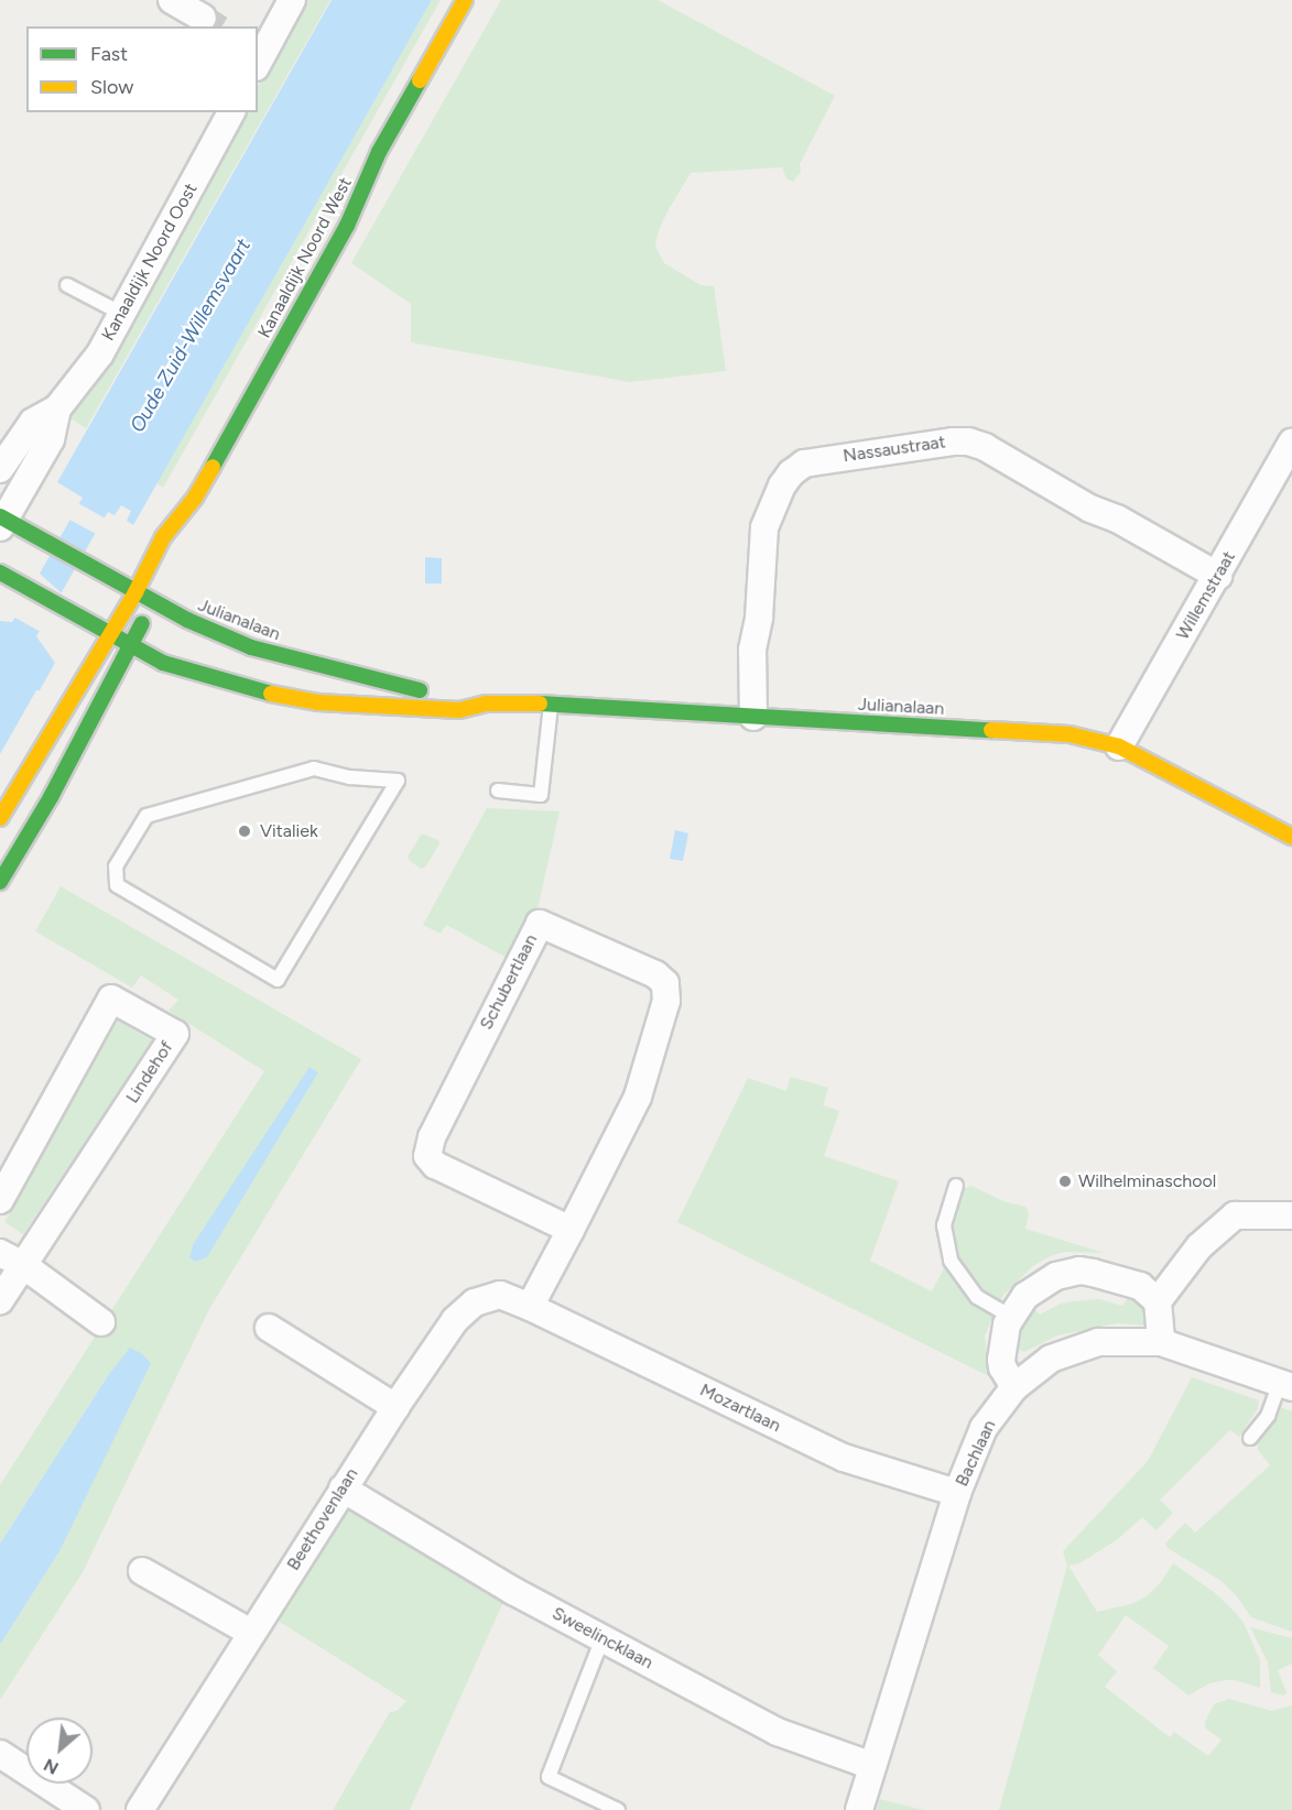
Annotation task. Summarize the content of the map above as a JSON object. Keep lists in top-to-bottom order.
{
  "streets": {
    "main road": ["Kanaaldijk Noord West", "Julianalaan"],
    "street": [
      "Kanaaldijk Noord Oost",
      "Nassaustraat",
      "Willemstraat",
      "Schubertlaan",
      "Lindehof",
      "Mozartlaan",
      "Bachlaan",
      "Beethovenlaan",
      "Sweelincklaan"
    ]
  },
  "crossings": [
    ["Kanaaldijk Noord West", "Julianalaan"],
    ["Kanaaldijk Noord Oost", "Julianalaan"],
    ["Nassaustraat", "Willemstraat"],
    ["Nassaustraat", "Julianalaan"],
    ["Willemstraat", "Julianalaan"],
    ["Schubertlaan", "Mozartlaan"],
    ["Schubertlaan", "Beethovenlaan"],
    ["Mozartlaan", "Bachlaan"],
    ["Mozartlaan", "Beethovenlaan"],
    ["Bachlaan", "Sweelincklaan"],
    ["Beethovenlaan", "Sweelincklaan"]
  ],
  "water": ["Oude Zuid-Willemsvaart"],
  "places": ["Vitaliek", "Wilhelminaschool"],
  "legend": ["Fast", "Slow"],
  "north": "bottom left"
}
